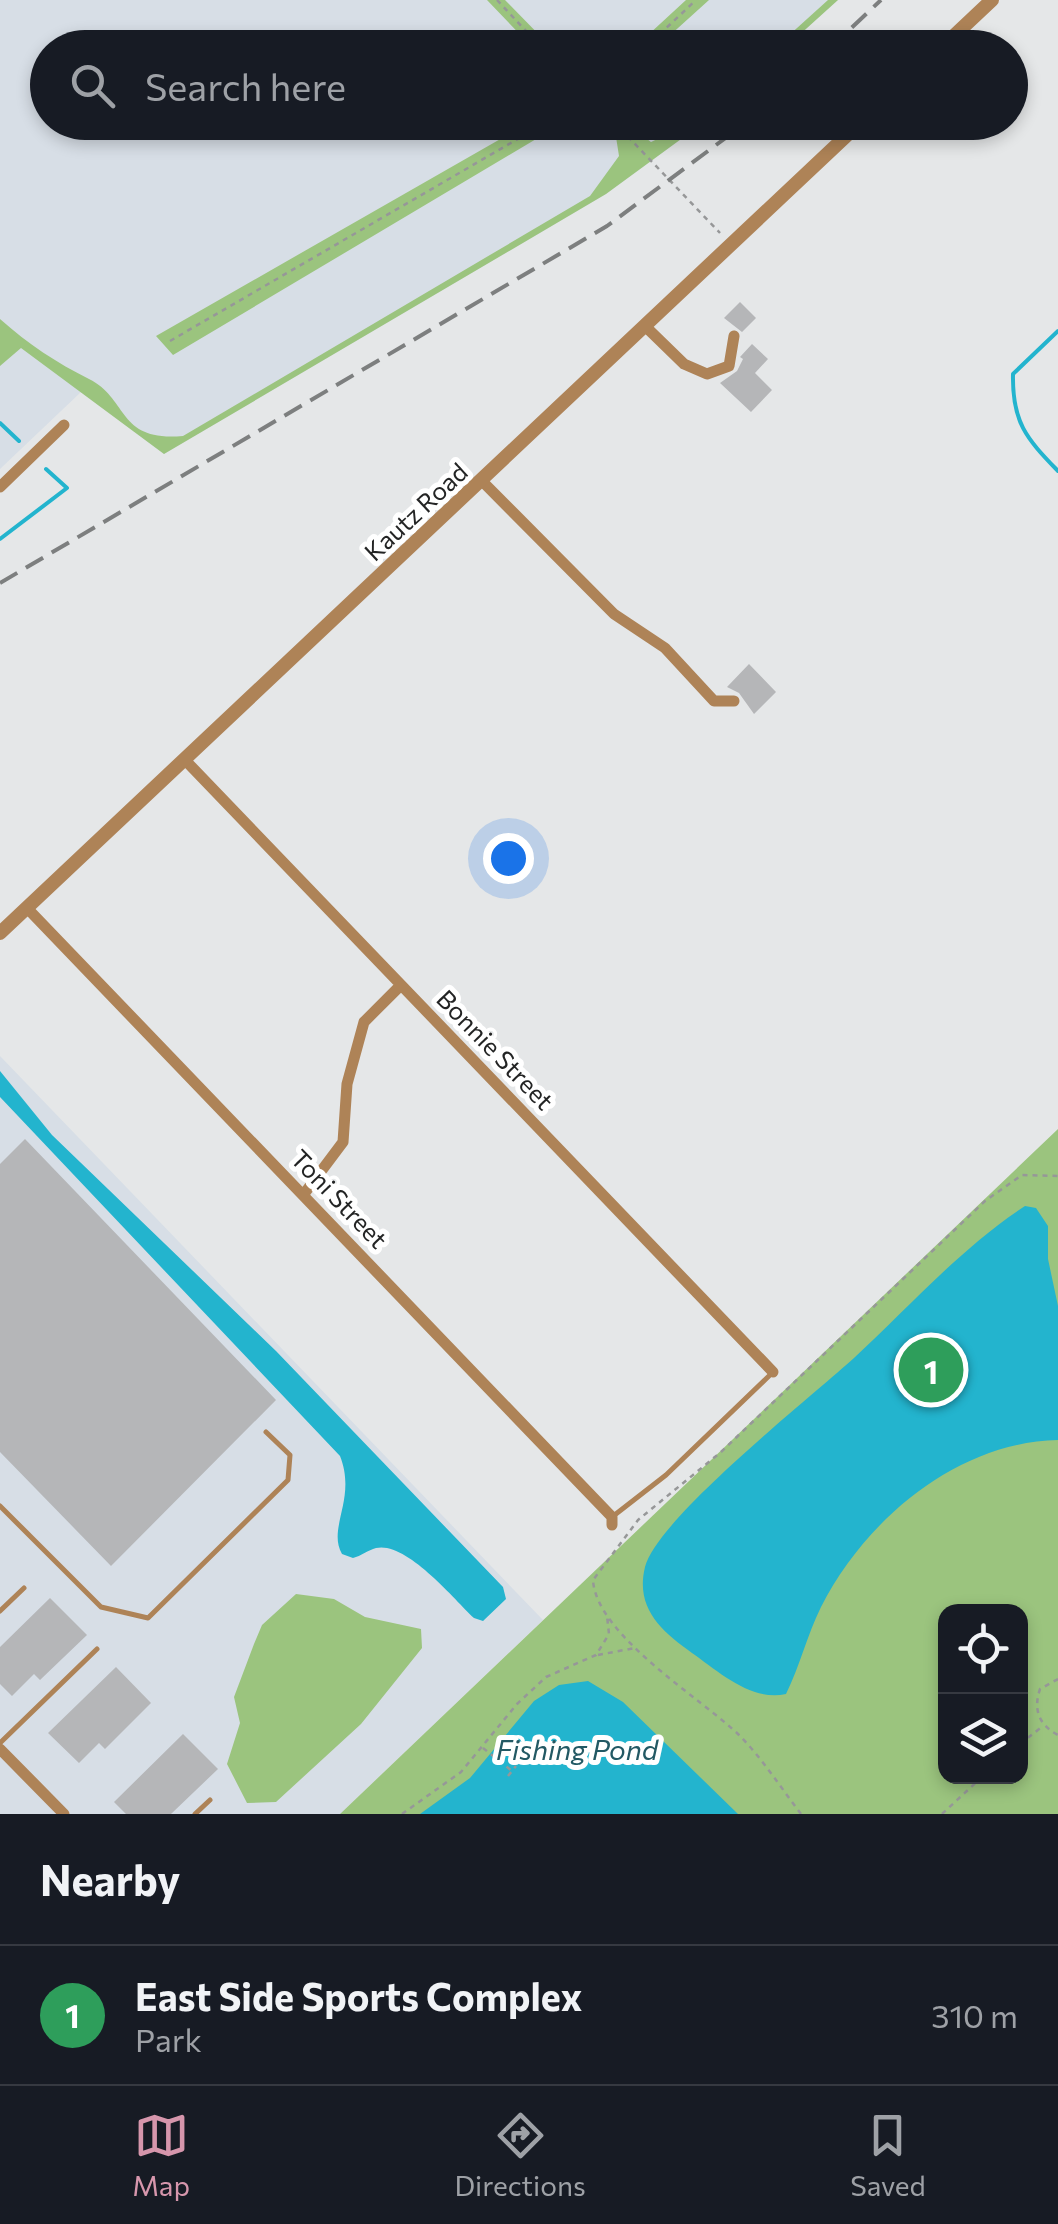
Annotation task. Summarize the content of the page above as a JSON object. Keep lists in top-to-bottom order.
{
  "streets": {
    "street": ["Kautz Road", "Bonnie Street", "Toni Street"]
  },
  "crossings": [
    ["Kautz Road", "Bonnie Street"],
    ["Kautz Road", "Toni Street"]
  ],
  "water": ["Fishing Pond"],
  "page": {
    "search": "Search here",
    "pins": "1",
    "heading": "Nearby",
    "list": [
      {
        "mark": "1",
        "name": "East Side Sports Complex",
        "note": "Park",
        "value": "310 m"
      }
    ],
    "nav": ["Map", "Directions", "Saved"]
  }
}
